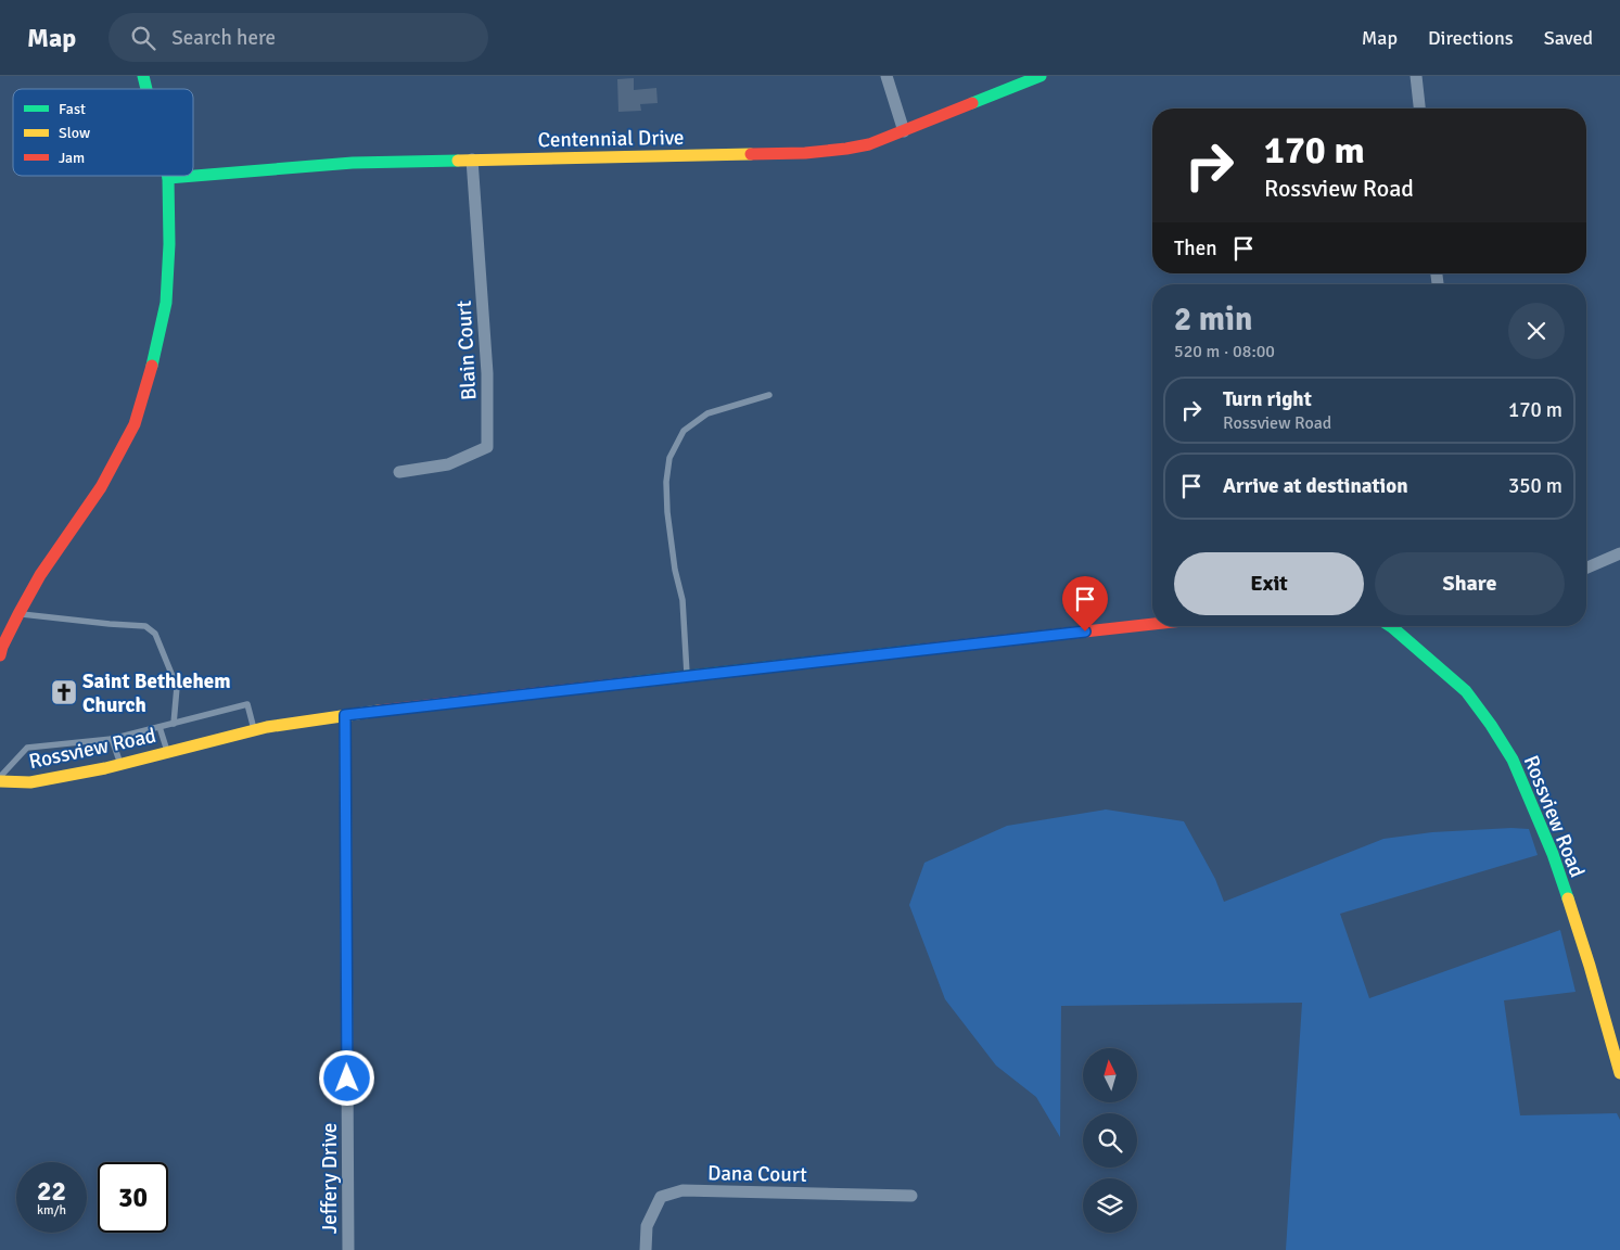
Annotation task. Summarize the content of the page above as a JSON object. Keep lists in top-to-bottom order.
{
  "streets": {
    "street": [
      "Centennial Drive",
      "Blain Court",
      "Rossview Road",
      "Dana Court",
      "Jeffery Drive"
    ]
  },
  "crossings": [
    ["Centennial Drive", "Blain Court"],
    ["Rossview Road", "Jeffery Drive"]
  ],
  "places": {
    "church": ["Saint Bethlehem Church"]
  },
  "legend": ["Fast", "Slow", "Jam"],
  "north": "top",
  "page": {
    "header": "Map",
    "search": "Search here",
    "nav": ["Map", "Directions", "Saved"],
    "turn": ["170 m", "Rossview Road"],
    "then": "Then",
    "heading": ["2 min", "520 m · 08:00"],
    "list": [
      {
        "name": "Turn right",
        "note": "Rossview Road",
        "value": "170 m"
      },
      {
        "name": "Arrive at destination",
        "value": "350 m"
      }
    ],
    "buttons": ["Exit", "Share"],
    "speed": "22 km/h",
    "limit": "30"
  }
}
